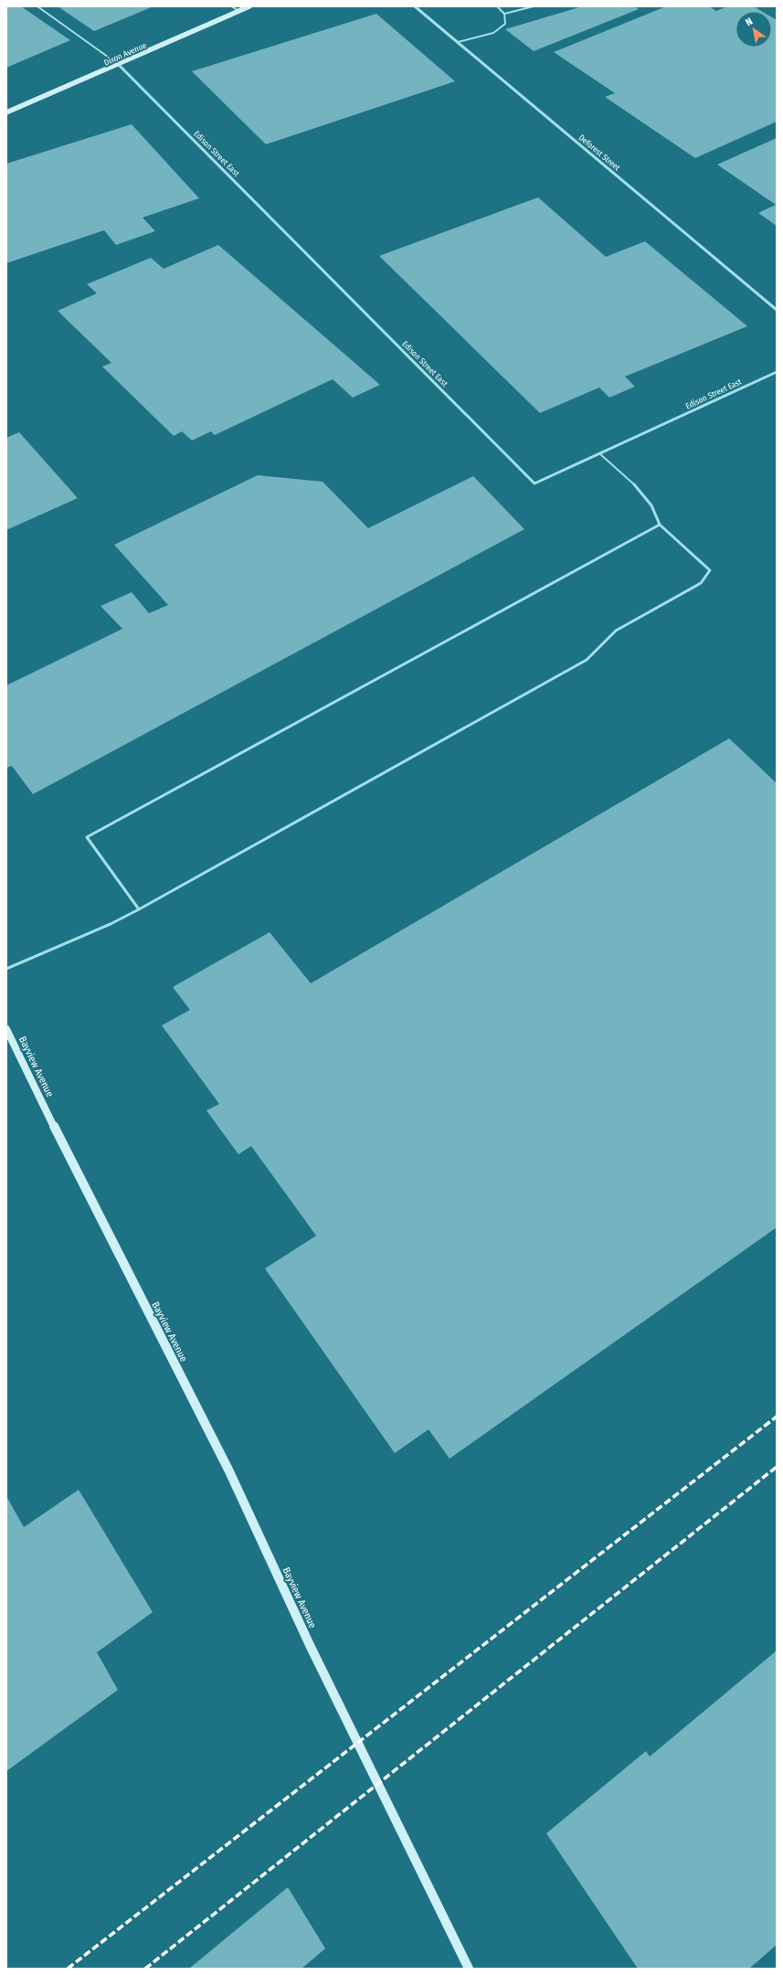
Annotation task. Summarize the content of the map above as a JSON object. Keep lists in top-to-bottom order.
{
  "streets": {
    "main road": ["Dixon Avenue", "Bayview Avenue"],
    "street": ["Deforest Street", "Edison Street East"]
  },
  "crossings": [
    ["Dixon Avenue", "Edison Street East"]
  ],
  "north": "top left"
}
